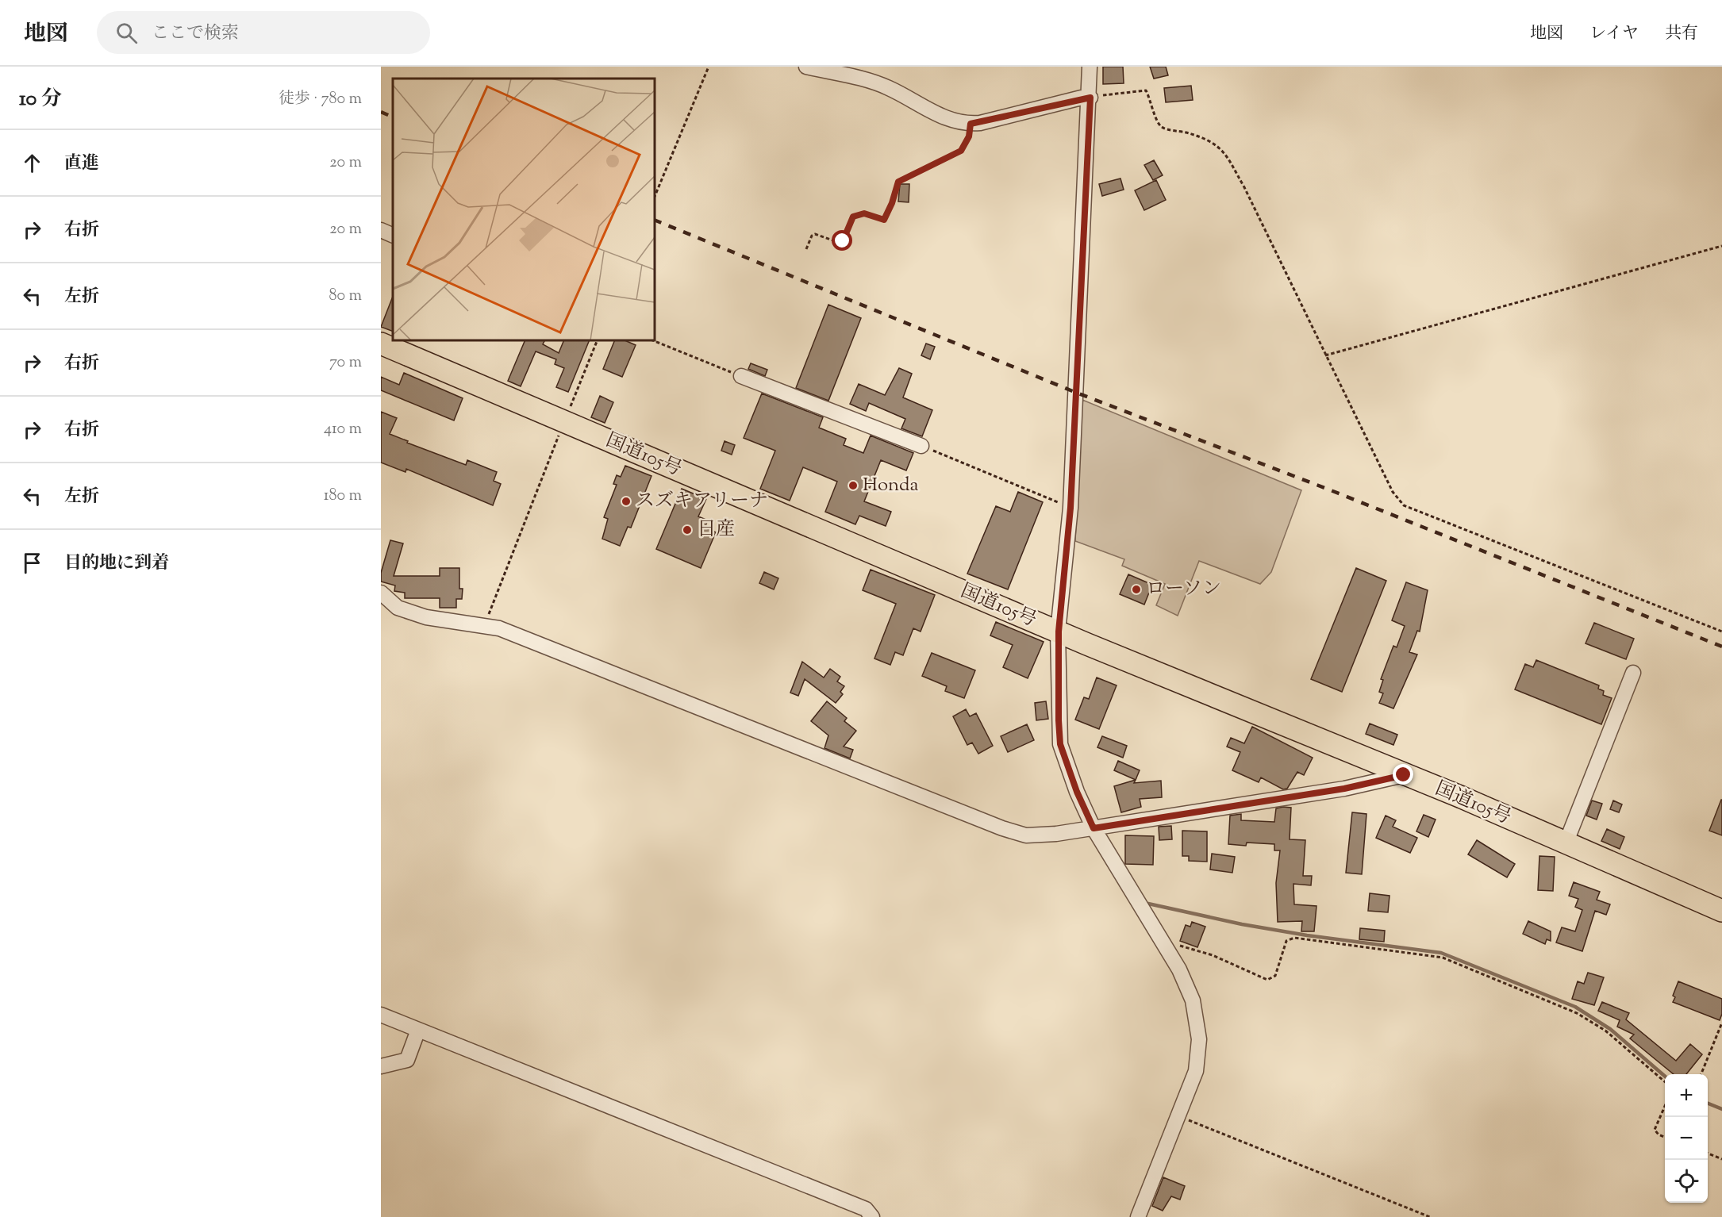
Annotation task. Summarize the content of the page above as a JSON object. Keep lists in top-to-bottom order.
{
  "streets": {
    "highway": ["国道105号"]
  },
  "places": [
    "Honda",
    "スズキアリーナ",
    "日産",
    "ローソン"
  ],
  "page": {
    "header": "地図",
    "search": "ここで検索",
    "nav": ["地図", "レイヤ", "共有"],
    "heading": ["10 分", "徒歩 · 780 m"],
    "list": [
      ["直進", "20 m"],
      ["右折", "20 m"],
      ["左折", "80 m"],
      ["右折", "70 m"],
      ["右折", "410 m"],
      ["左折", "180 m"],
      "目的地に到着"
    ],
    "map_buttons": ["+", "−"]
  }
}
